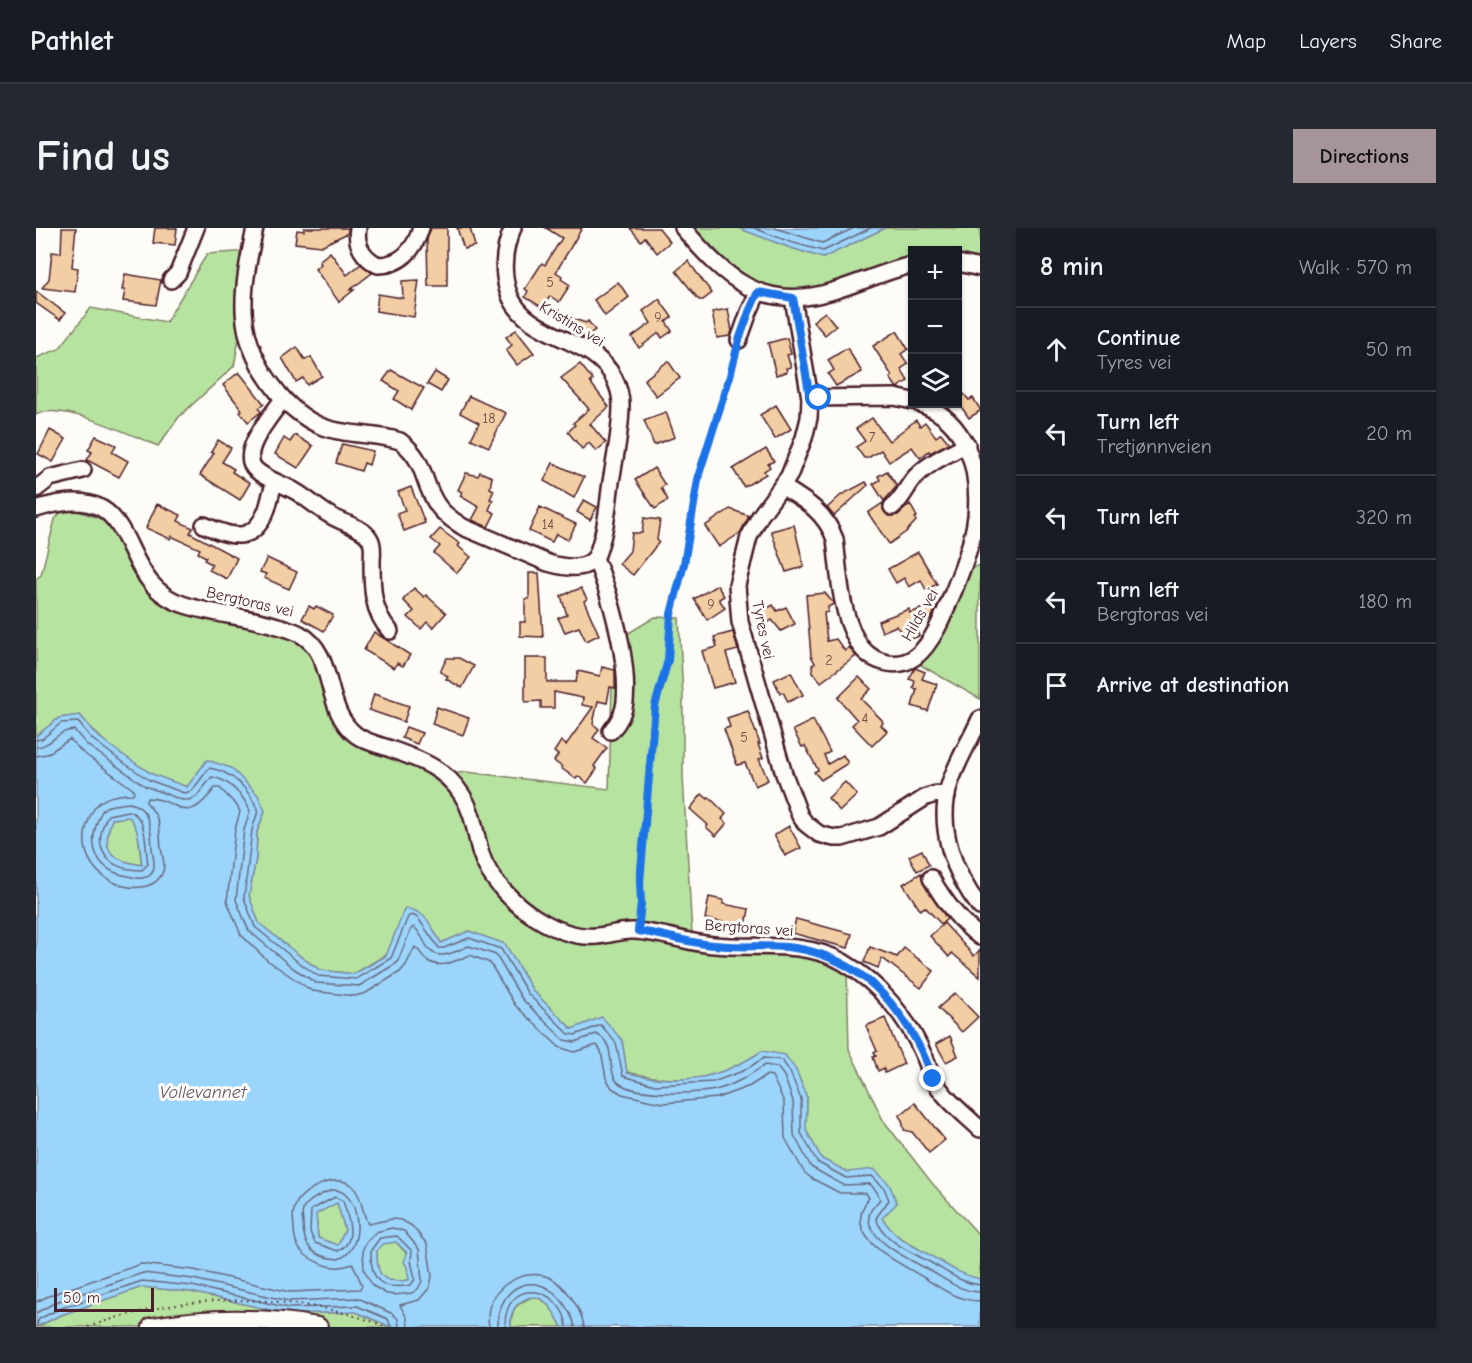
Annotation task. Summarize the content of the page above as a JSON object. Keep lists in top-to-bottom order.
{
  "streets": {
    "street": [
      "Kristins vei",
      "Bergtoras vei",
      "Hilds vei",
      "Tyres vei"
    ]
  },
  "crossings": [
    ["Hilds vei", "Tyres vei"]
  ],
  "water": ["Vollevannet"],
  "house_numbers": [
    "5",
    "9",
    "18",
    "7",
    "14",
    "9",
    "2",
    "4",
    "5"
  ],
  "scale_bar": "50 m",
  "page": {
    "header": "Pathlet",
    "nav": ["Map", "Layers", "Share"],
    "buttons": "Directions",
    "title": "Find us",
    "heading": ["8 min", "Walk · 570 m"],
    "map_buttons": ["+", "−"],
    "list": [
      ["Continue", "Tyres vei", "50 m"],
      ["Turn left", "Tretjønnveien", "20 m"],
      ["Turn left", "320 m"],
      ["Turn left", "Bergtoras vei", "180 m"],
      "Arrive at destination"
    ],
    "scale": "50 m"
  }
}
